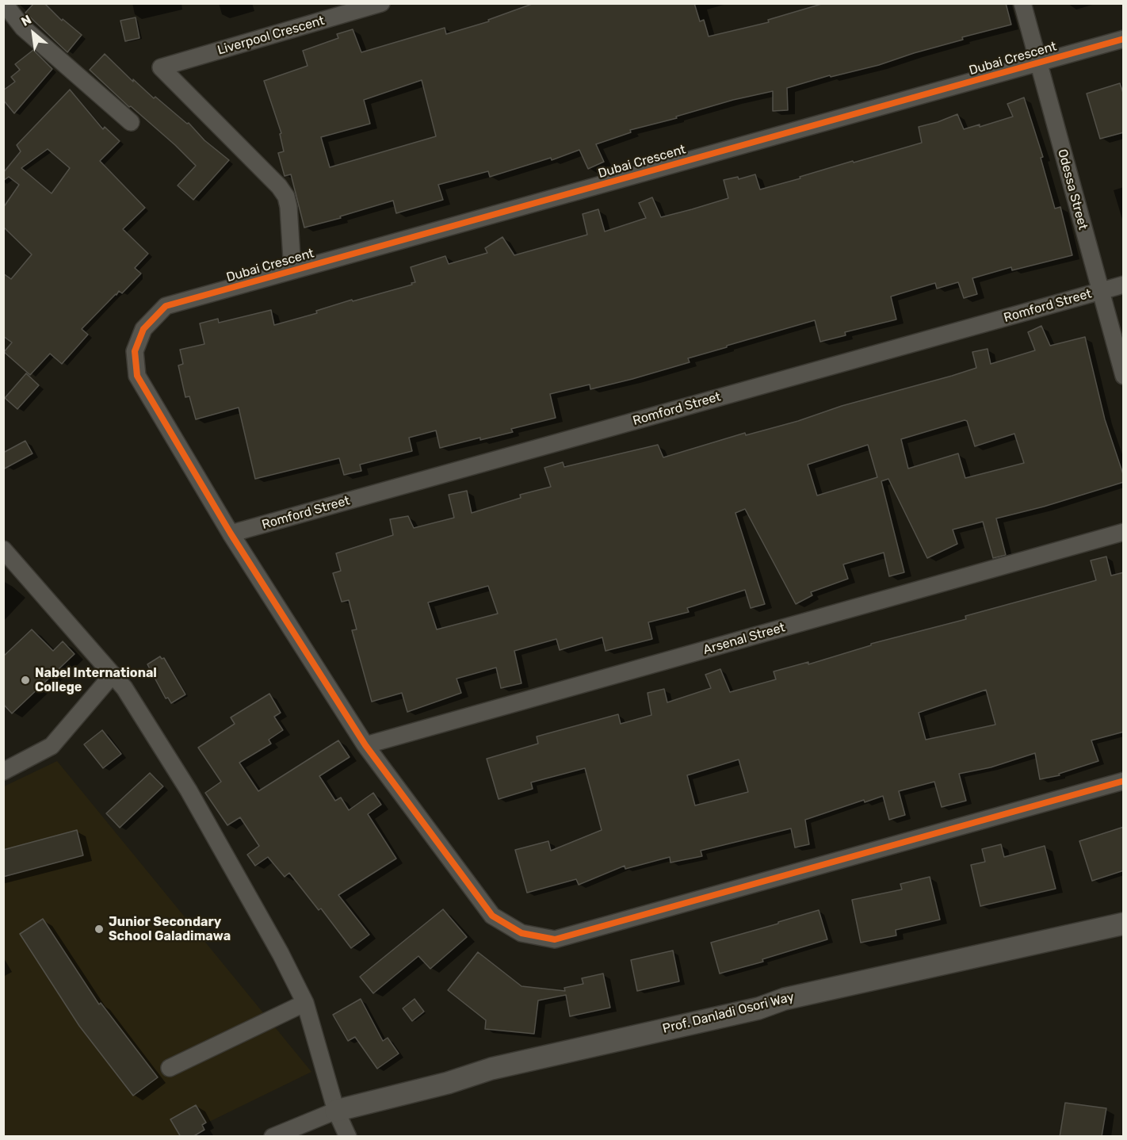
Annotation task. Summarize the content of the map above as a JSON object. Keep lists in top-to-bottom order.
{
  "streets": {
    "street": [
      "Liverpool Crescent",
      "Dubai Crescent",
      "Odessa Street",
      "Romford Street",
      "Arsenal Street",
      "Prof. Danladi Osori Way"
    ]
  },
  "crossings": [
    ["Liverpool Crescent", "Dubai Crescent"],
    ["Dubai Crescent", "Odessa Street"],
    ["Dubai Crescent", "Romford Street"],
    ["Odessa Street", "Romford Street"]
  ],
  "places": ["Nabel International College", "Junior Secondary School Galadimawa"],
  "north": "top left"
}
